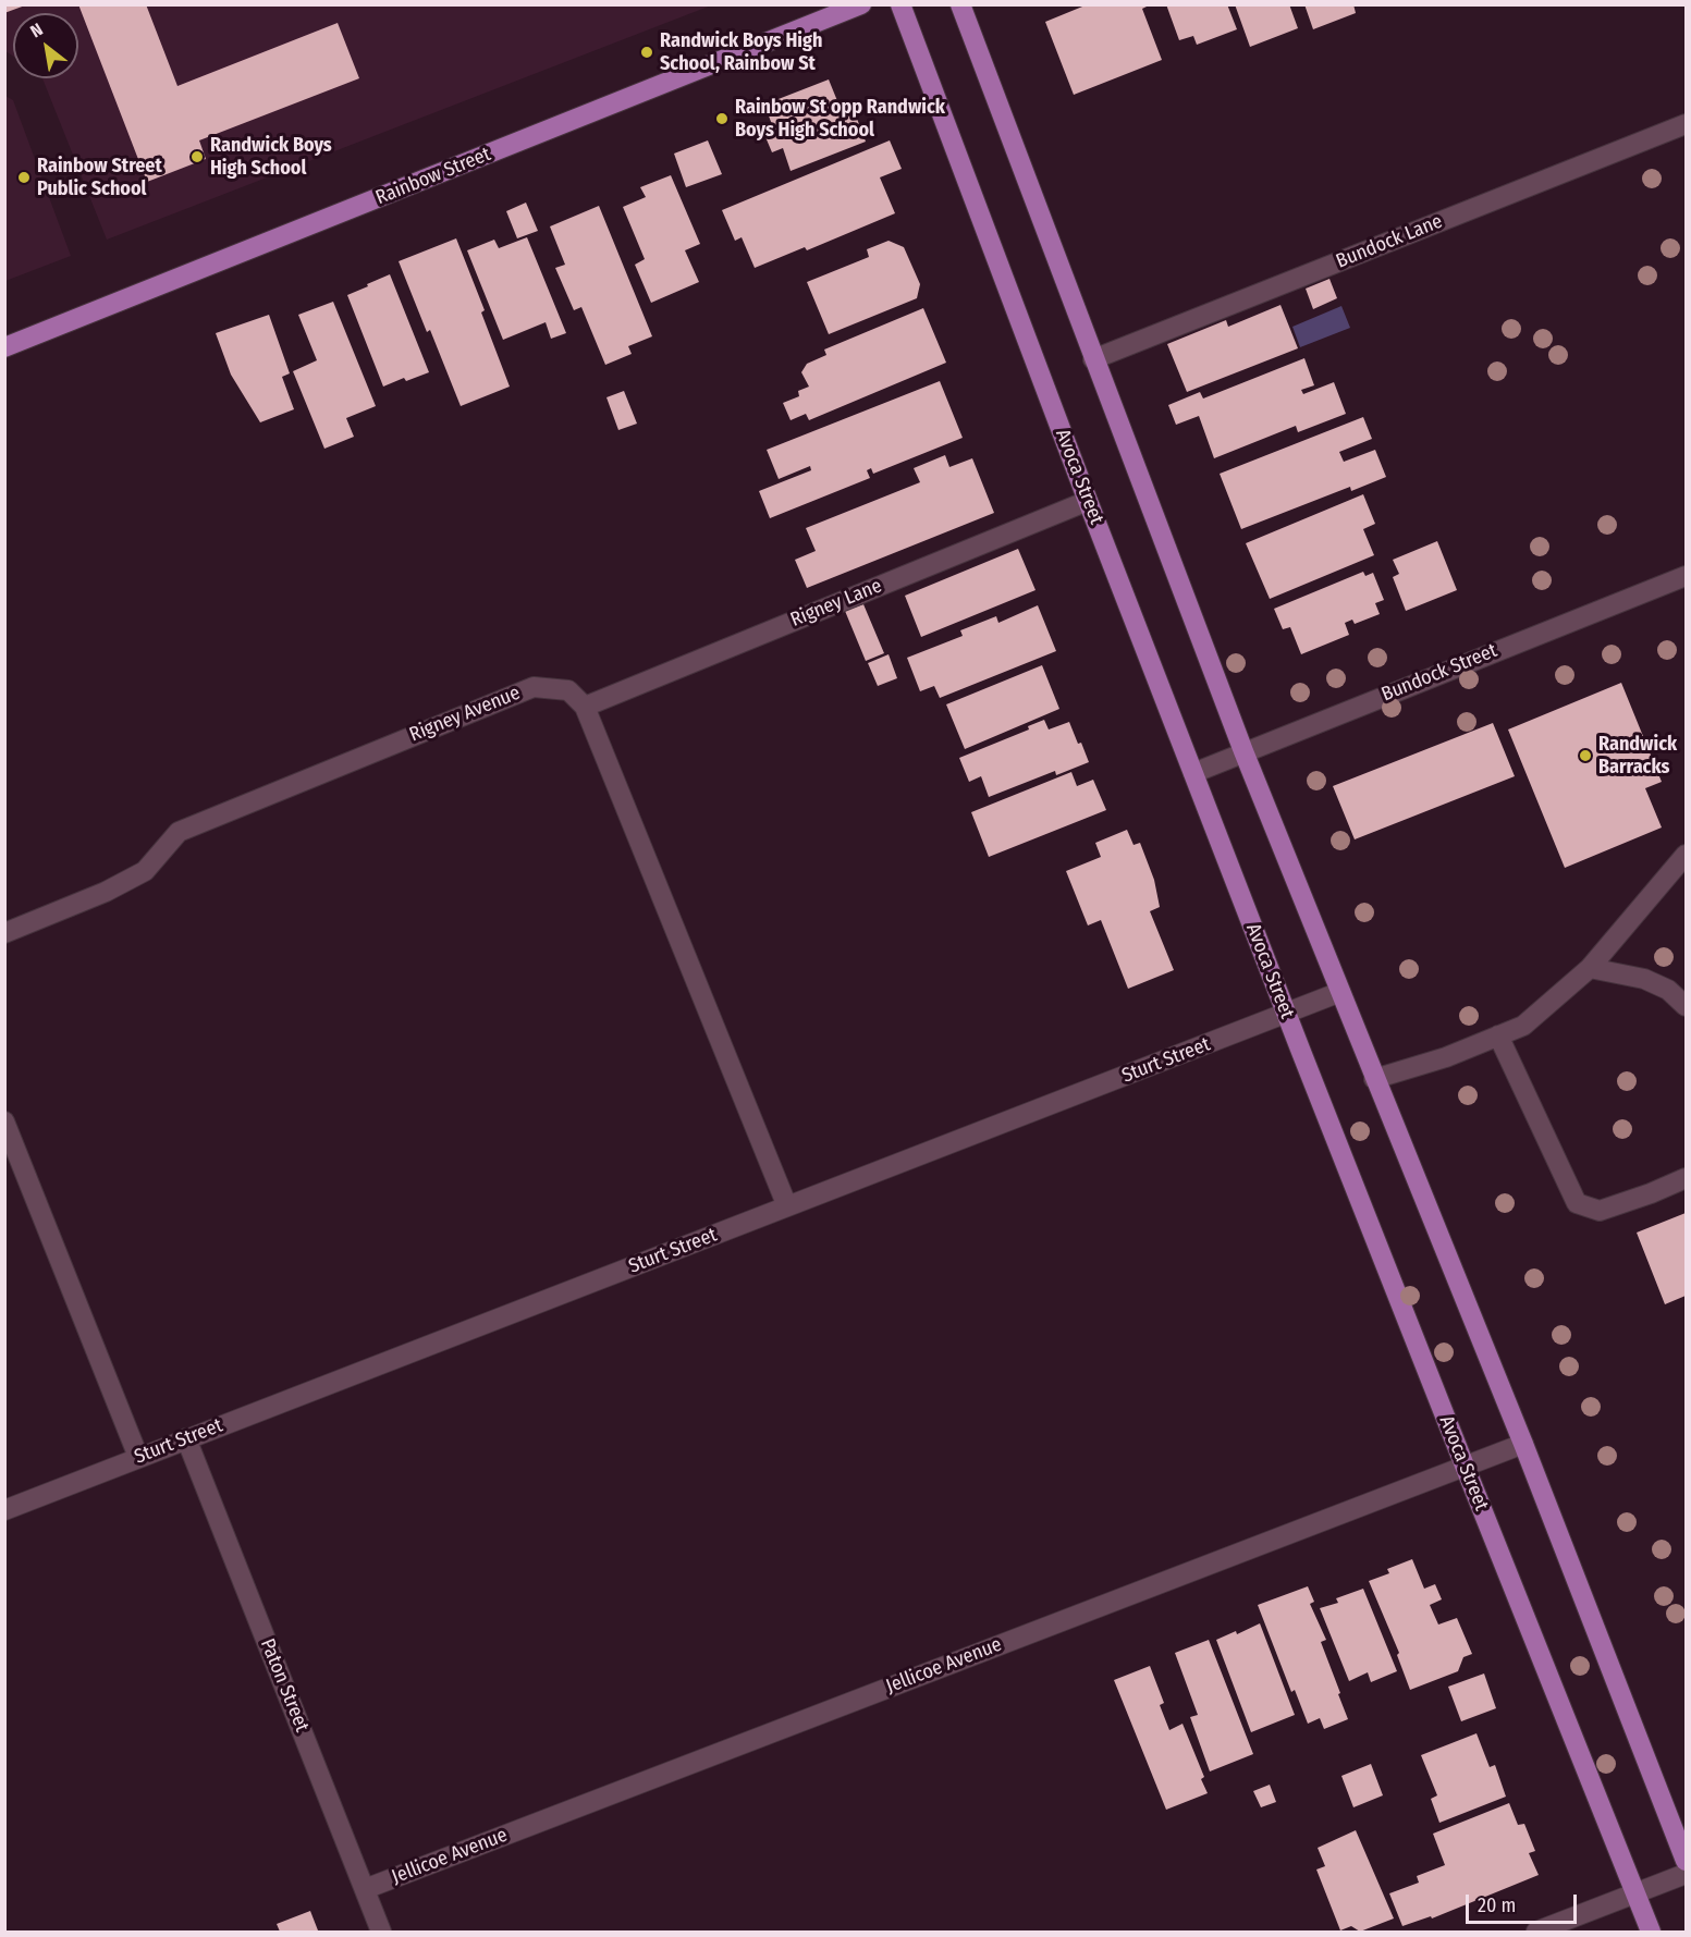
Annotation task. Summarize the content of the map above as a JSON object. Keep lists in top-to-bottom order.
{
  "streets": {
    "main road": ["Rainbow Street", "Avoca Street"],
    "street": [
      "Bundock Lane",
      "Rigney Lane",
      "Bundock Street",
      "Rigney Avenue",
      "Sturt Street",
      "Jellicoe Avenue",
      "Paton Street"
    ]
  },
  "crossings": [
    ["Avoca Street", "Rigney Lane"],
    ["Avoca Street", "Bundock Street"],
    ["Avoca Street", "Sturt Street"],
    ["Avoca Street", "Jellicoe Avenue"],
    ["Rigney Lane", "Rigney Avenue"],
    ["Sturt Street", "Paton Street"],
    ["Jellicoe Avenue", "Paton Street"]
  ],
  "places": [
    "Randwick Boys High School, Rainbow St",
    "Rainbow St opp Randwick Boys High School",
    "Randwick Boys High School",
    "Rainbow Street Public School",
    "Randwick Barracks"
  ],
  "scale_bar": "20 m",
  "north": "top left"
}
